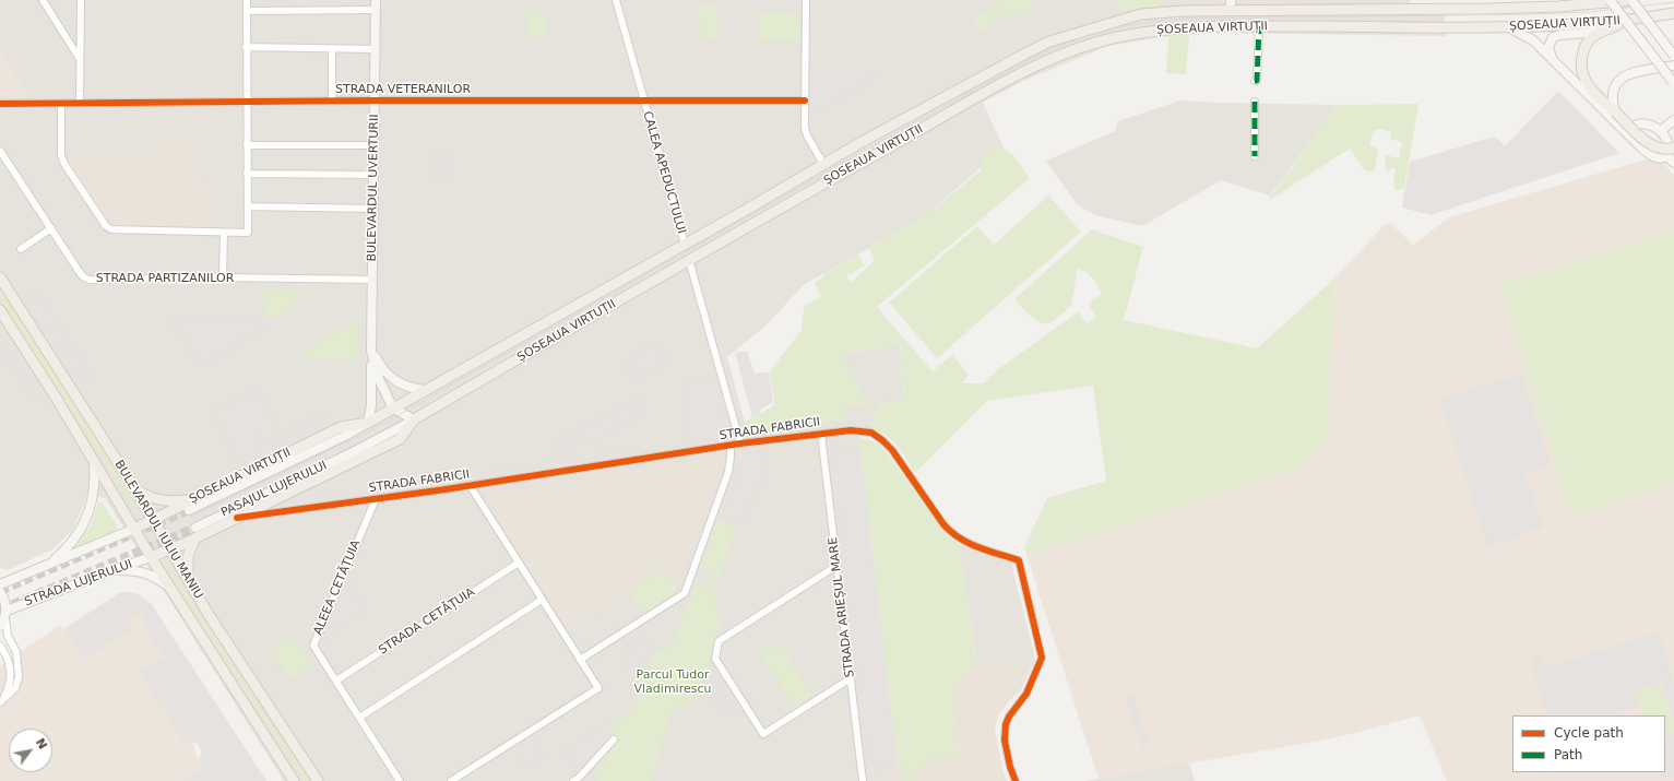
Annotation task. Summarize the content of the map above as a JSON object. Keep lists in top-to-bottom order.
{
  "streets": {
    "main road": [
      "ȘOSEAUA VIRTUȚII",
      "BULEVARDUL UVERTURII",
      "PASAJUL LUJERULUI",
      "BULEVARDUL IULIU MANIU",
      "STRADA LUJERULUI"
    ],
    "street": [
      "STRADA VETERANILOR",
      "CALEA APEDUCTULUI",
      "STRADA PARTIZANILOR",
      "STRADA FABRICII",
      "ALEEA CETĂȚUIA",
      "STRADA ARIEȘUL MARE",
      "STRADA CETĂȚUIA"
    ]
  },
  "crossings": [
    ["ȘOSEAUA VIRTUȚII", "CALEA APEDUCTULUI"],
    ["ȘOSEAUA VIRTUȚII", "BULEVARDUL UVERTURII"],
    ["ȘOSEAUA VIRTUȚII", "STRADA FABRICII"],
    ["ȘOSEAUA VIRTUȚII", "PASAJUL LUJERULUI"],
    ["ȘOSEAUA VIRTUȚII", "BULEVARDUL IULIU MANIU"],
    ["ȘOSEAUA VIRTUȚII", "STRADA LUJERULUI"],
    ["STRADA VETERANILOR", "CALEA APEDUCTULUI"],
    ["STRADA VETERANILOR", "BULEVARDUL UVERTURII"],
    ["BULEVARDUL UVERTURII", "STRADA PARTIZANILOR"],
    ["STRADA FABRICII", "ALEEA CETĂȚUIA"],
    ["STRADA FABRICII", "STRADA ARIEȘUL MARE"],
    ["BULEVARDUL IULIU MANIU", "STRADA LUJERULUI"],
    ["ALEEA CETĂȚUIA", "STRADA CETĂȚUIA"]
  ],
  "parks": ["Parcul Tudor Vladimirescu"],
  "legend": ["Cycle path", "Path"],
  "north": "top right"
}
